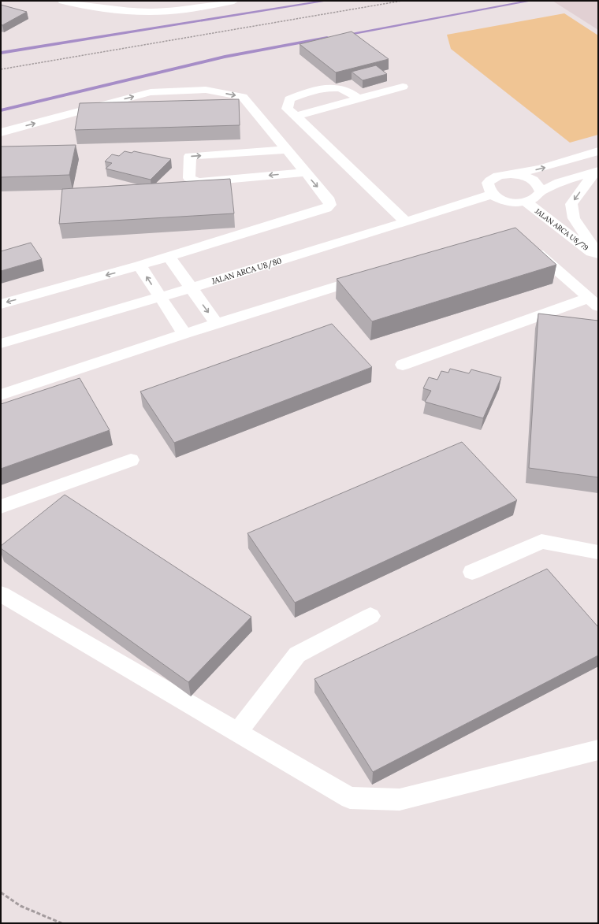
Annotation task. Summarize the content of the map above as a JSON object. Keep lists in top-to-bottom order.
{
  "streets": {
    "street": ["JALAN ARCA U8/79", "JALAN ARCA U8/80"]
  }
}
